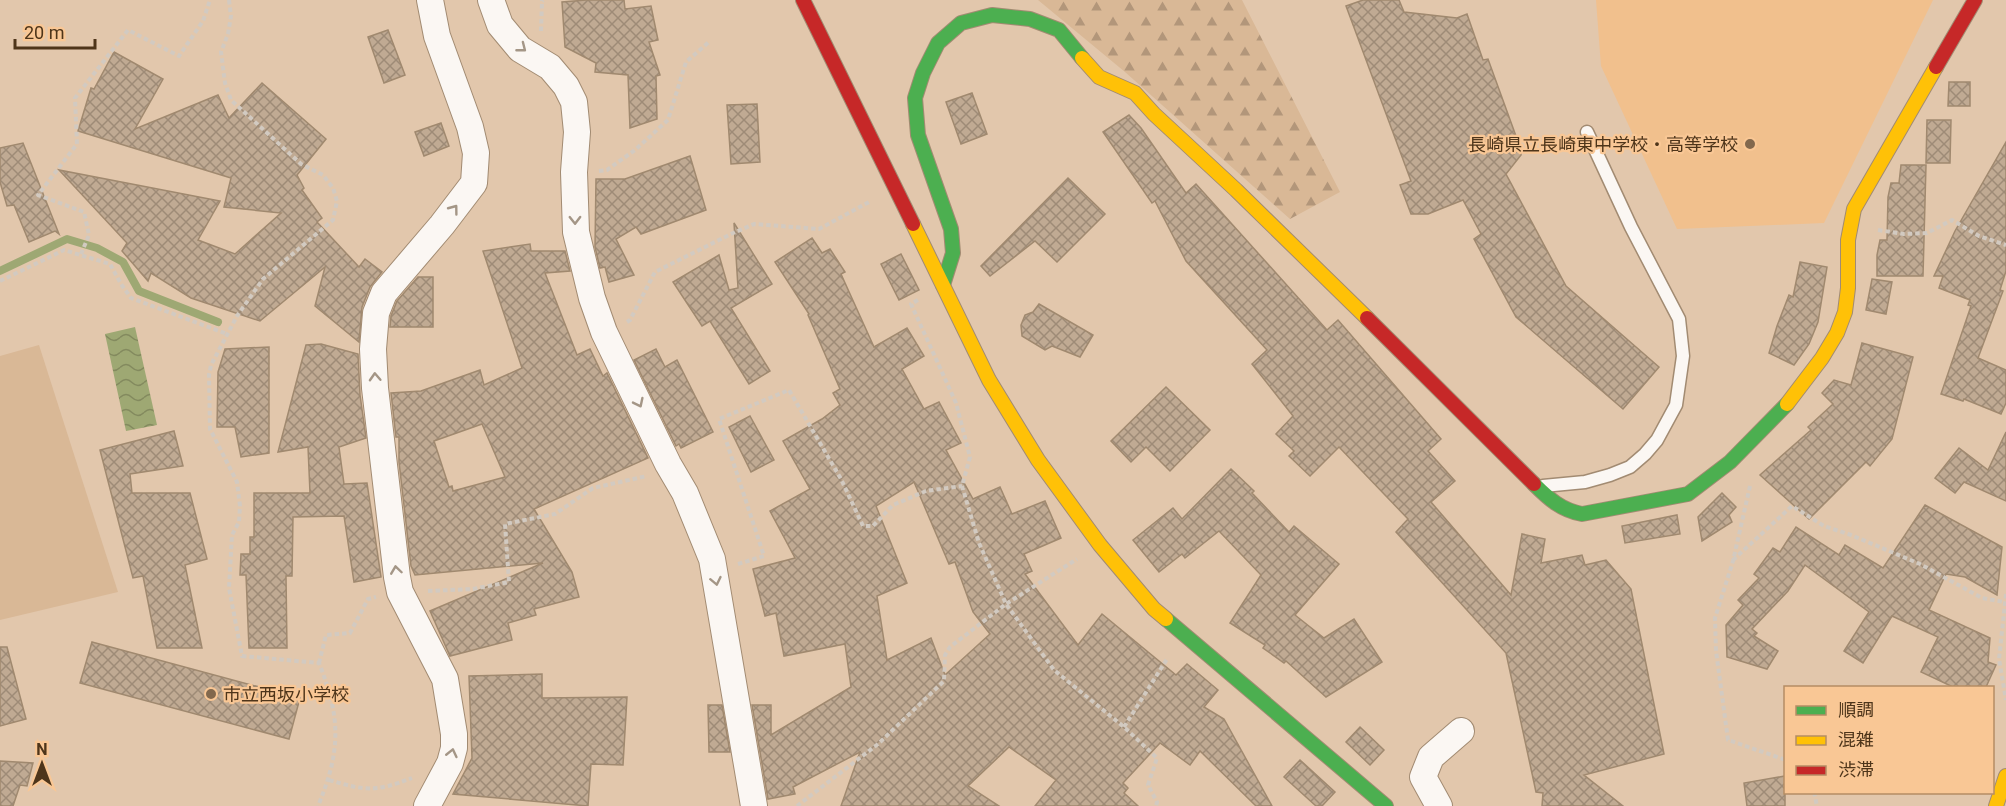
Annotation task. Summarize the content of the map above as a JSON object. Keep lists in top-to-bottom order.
{
  "places": ["長崎県立長崎東中学校・高等学校", "市立西坂小学校"],
  "legend": ["順調", "混雑", "渋滞"],
  "scale_bar": "20 m",
  "north": "top"
}
